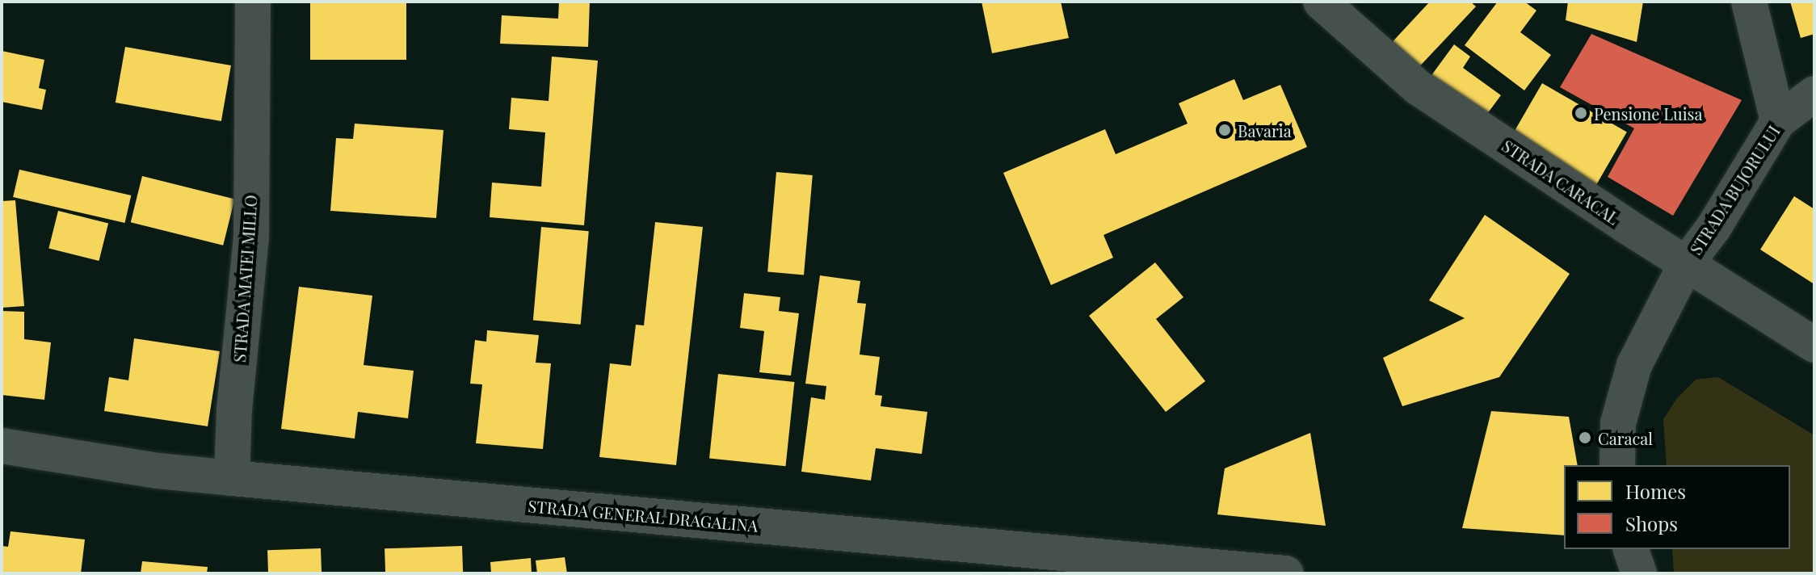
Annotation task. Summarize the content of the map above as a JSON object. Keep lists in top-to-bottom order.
{
  "streets": {
    "street": [
      "STRADA CARACAL",
      "STRADA BUJORULUI",
      "STRADA MATEI MILLO",
      "STRADA GENERAL DRAGALINA"
    ]
  },
  "crossings": [
    ["STRADA CARACAL", "STRADA BUJORULUI"],
    ["STRADA MATEI MILLO", "STRADA GENERAL DRAGALINA"]
  ],
  "places": ["Pensione Luisa", "Bavaria", "Caracal"],
  "legend": ["Homes", "Shops"]
}
